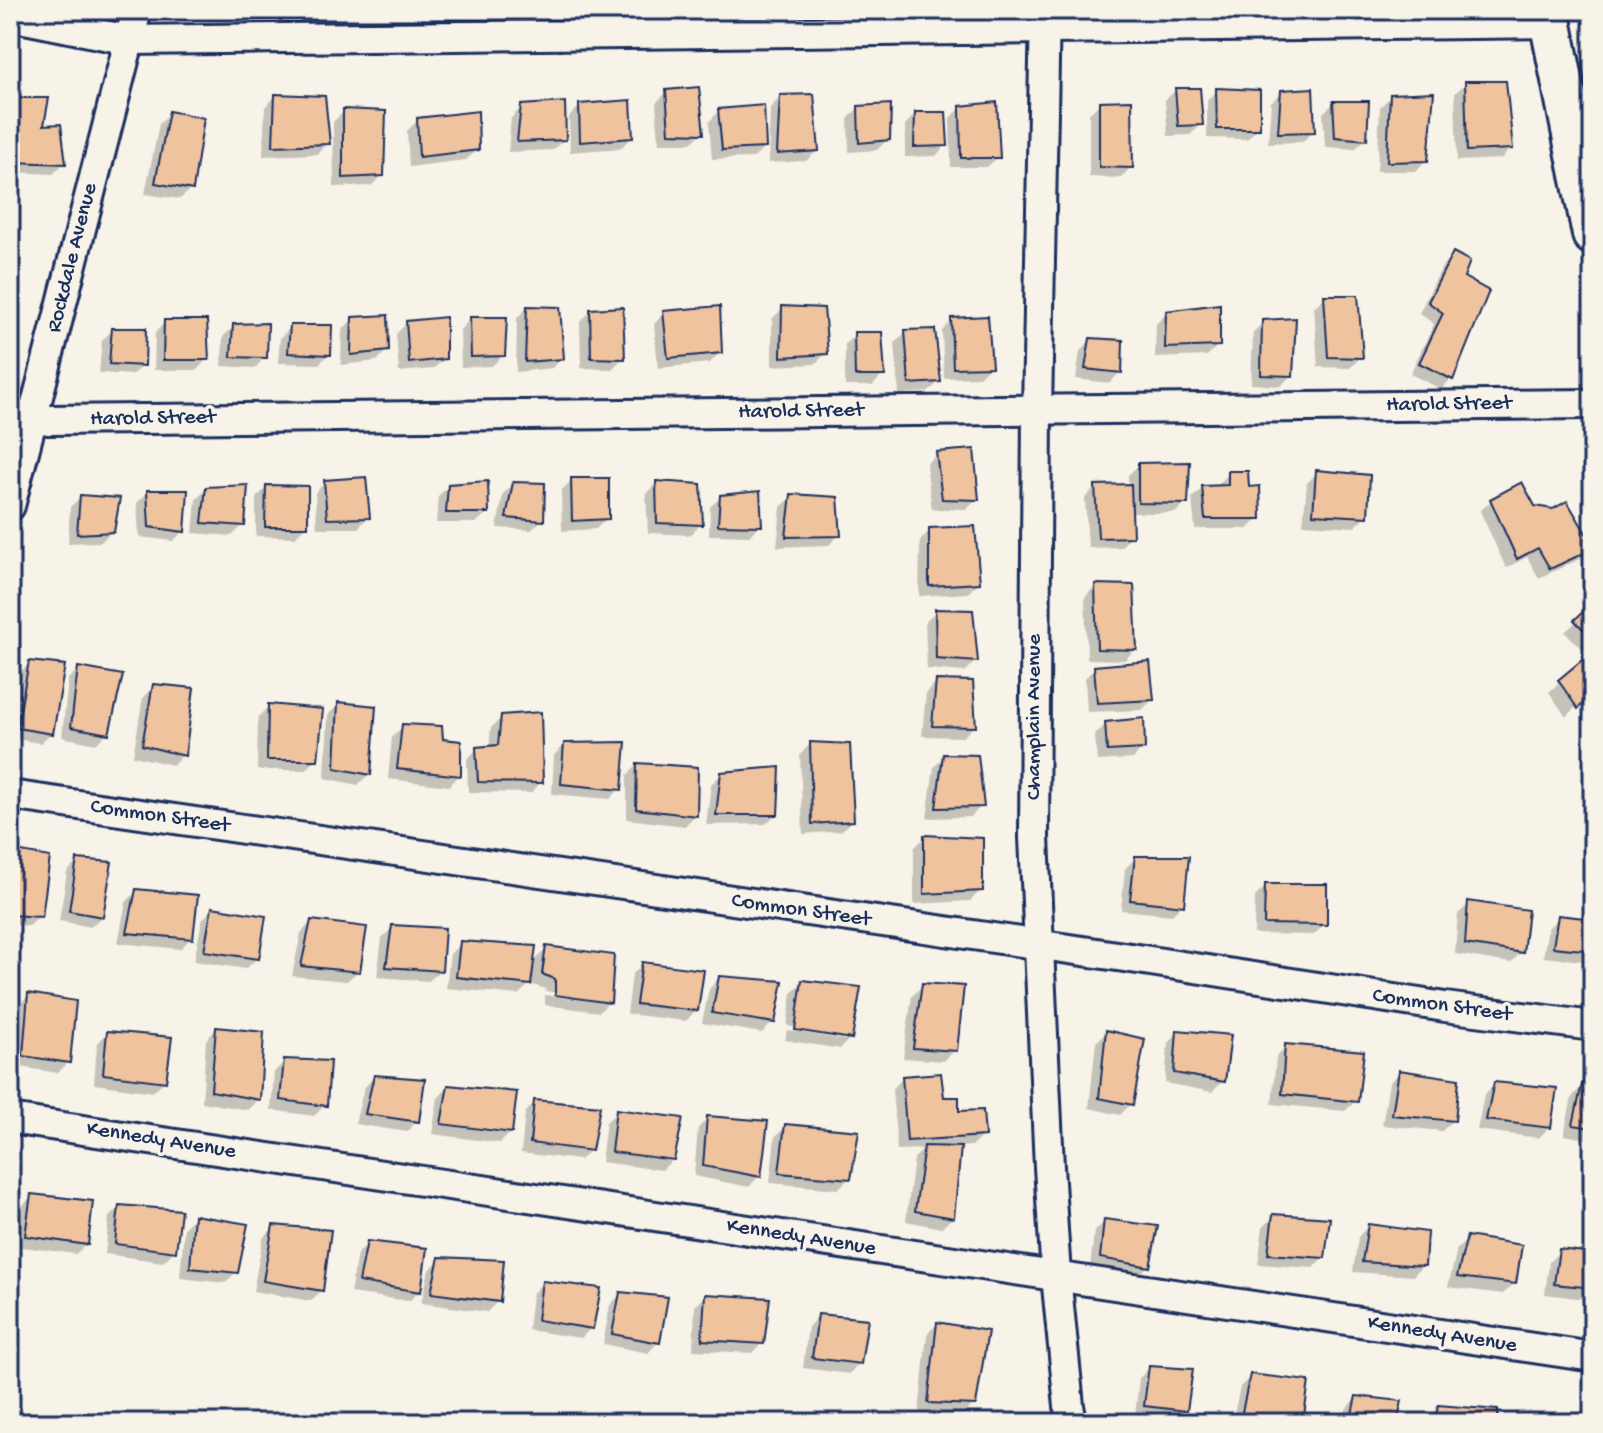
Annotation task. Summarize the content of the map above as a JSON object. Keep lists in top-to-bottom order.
{
  "streets": {
    "street": [
      "Rockdale Avenue",
      "Harold Street",
      "Champlain Avenue",
      "Common Street",
      "Kennedy Avenue"
    ]
  },
  "crossings": [
    ["Rockdale Avenue", "Harold Street"],
    ["Harold Street", "Champlain Avenue"],
    ["Champlain Avenue", "Common Street"],
    ["Champlain Avenue", "Kennedy Avenue"]
  ]
}
